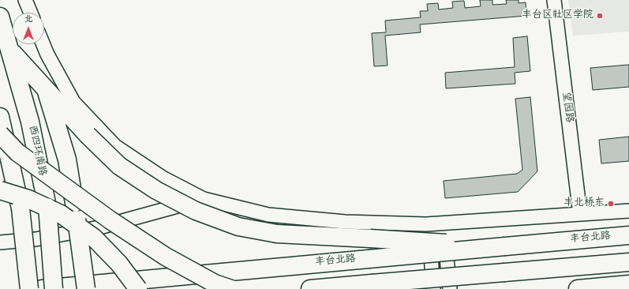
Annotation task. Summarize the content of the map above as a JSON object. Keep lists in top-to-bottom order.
{
  "streets": {
    "highway": ["西四环南路", "丰台北路"],
    "street": ["望园路"]
  },
  "places": ["丰台区社区学院", "丰北桥东"],
  "north": "top"
}
